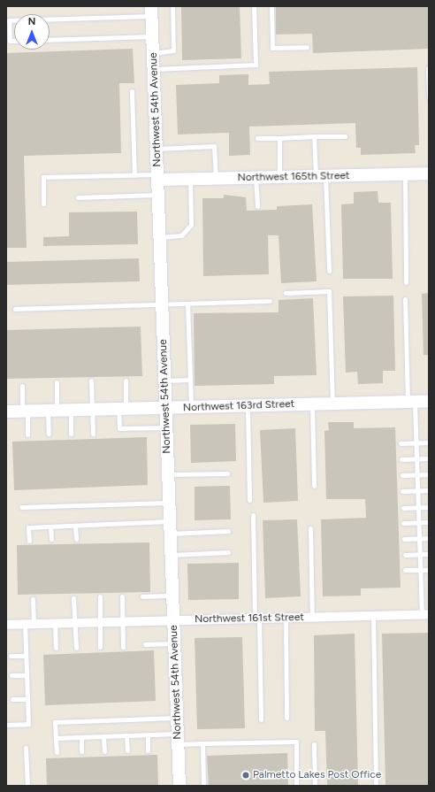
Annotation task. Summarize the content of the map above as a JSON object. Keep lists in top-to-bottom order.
{
  "streets": {
    "street": [
      "Northwest 54th Avenue",
      "Northwest 165th Street",
      "Northwest 163rd Street",
      "Northwest 161st Street"
    ]
  },
  "crossings": [
    ["Northwest 54th Avenue", "Northwest 165th Street"],
    ["Northwest 54th Avenue", "Northwest 163rd Street"],
    ["Northwest 54th Avenue", "Northwest 161st Street"]
  ],
  "places": ["Palmetto Lakes Post Office"],
  "north": "top"
}
